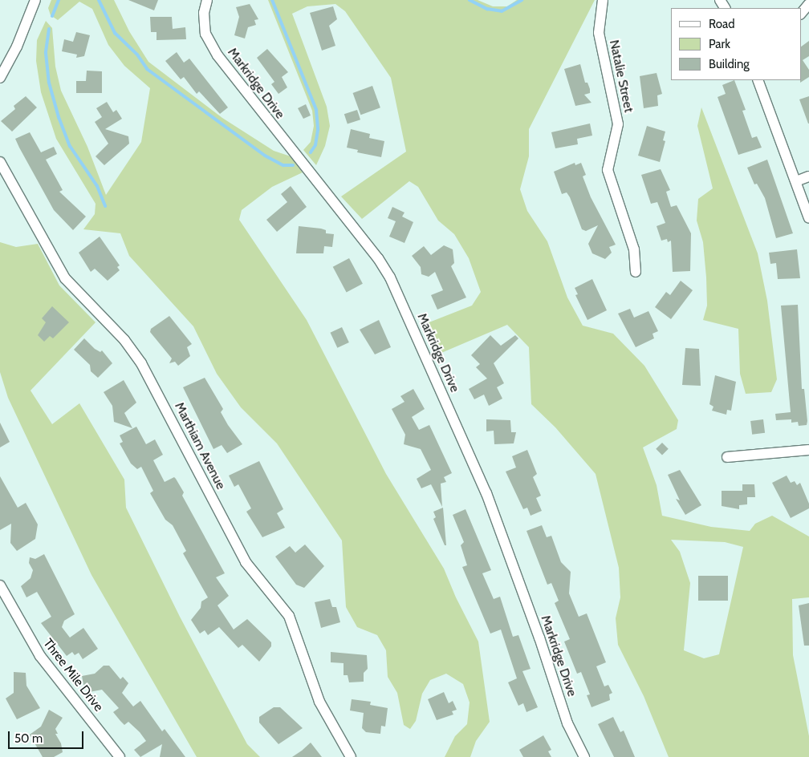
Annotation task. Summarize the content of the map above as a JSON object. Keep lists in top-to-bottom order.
{
  "streets": {
    "street": [
      "Natalie Street",
      "Markridge Drive",
      "Marthiam Avenue",
      "Three Mile Drive"
    ]
  },
  "legend": ["Road", "Park", "Building"],
  "scale_bar": "50 m"
}
